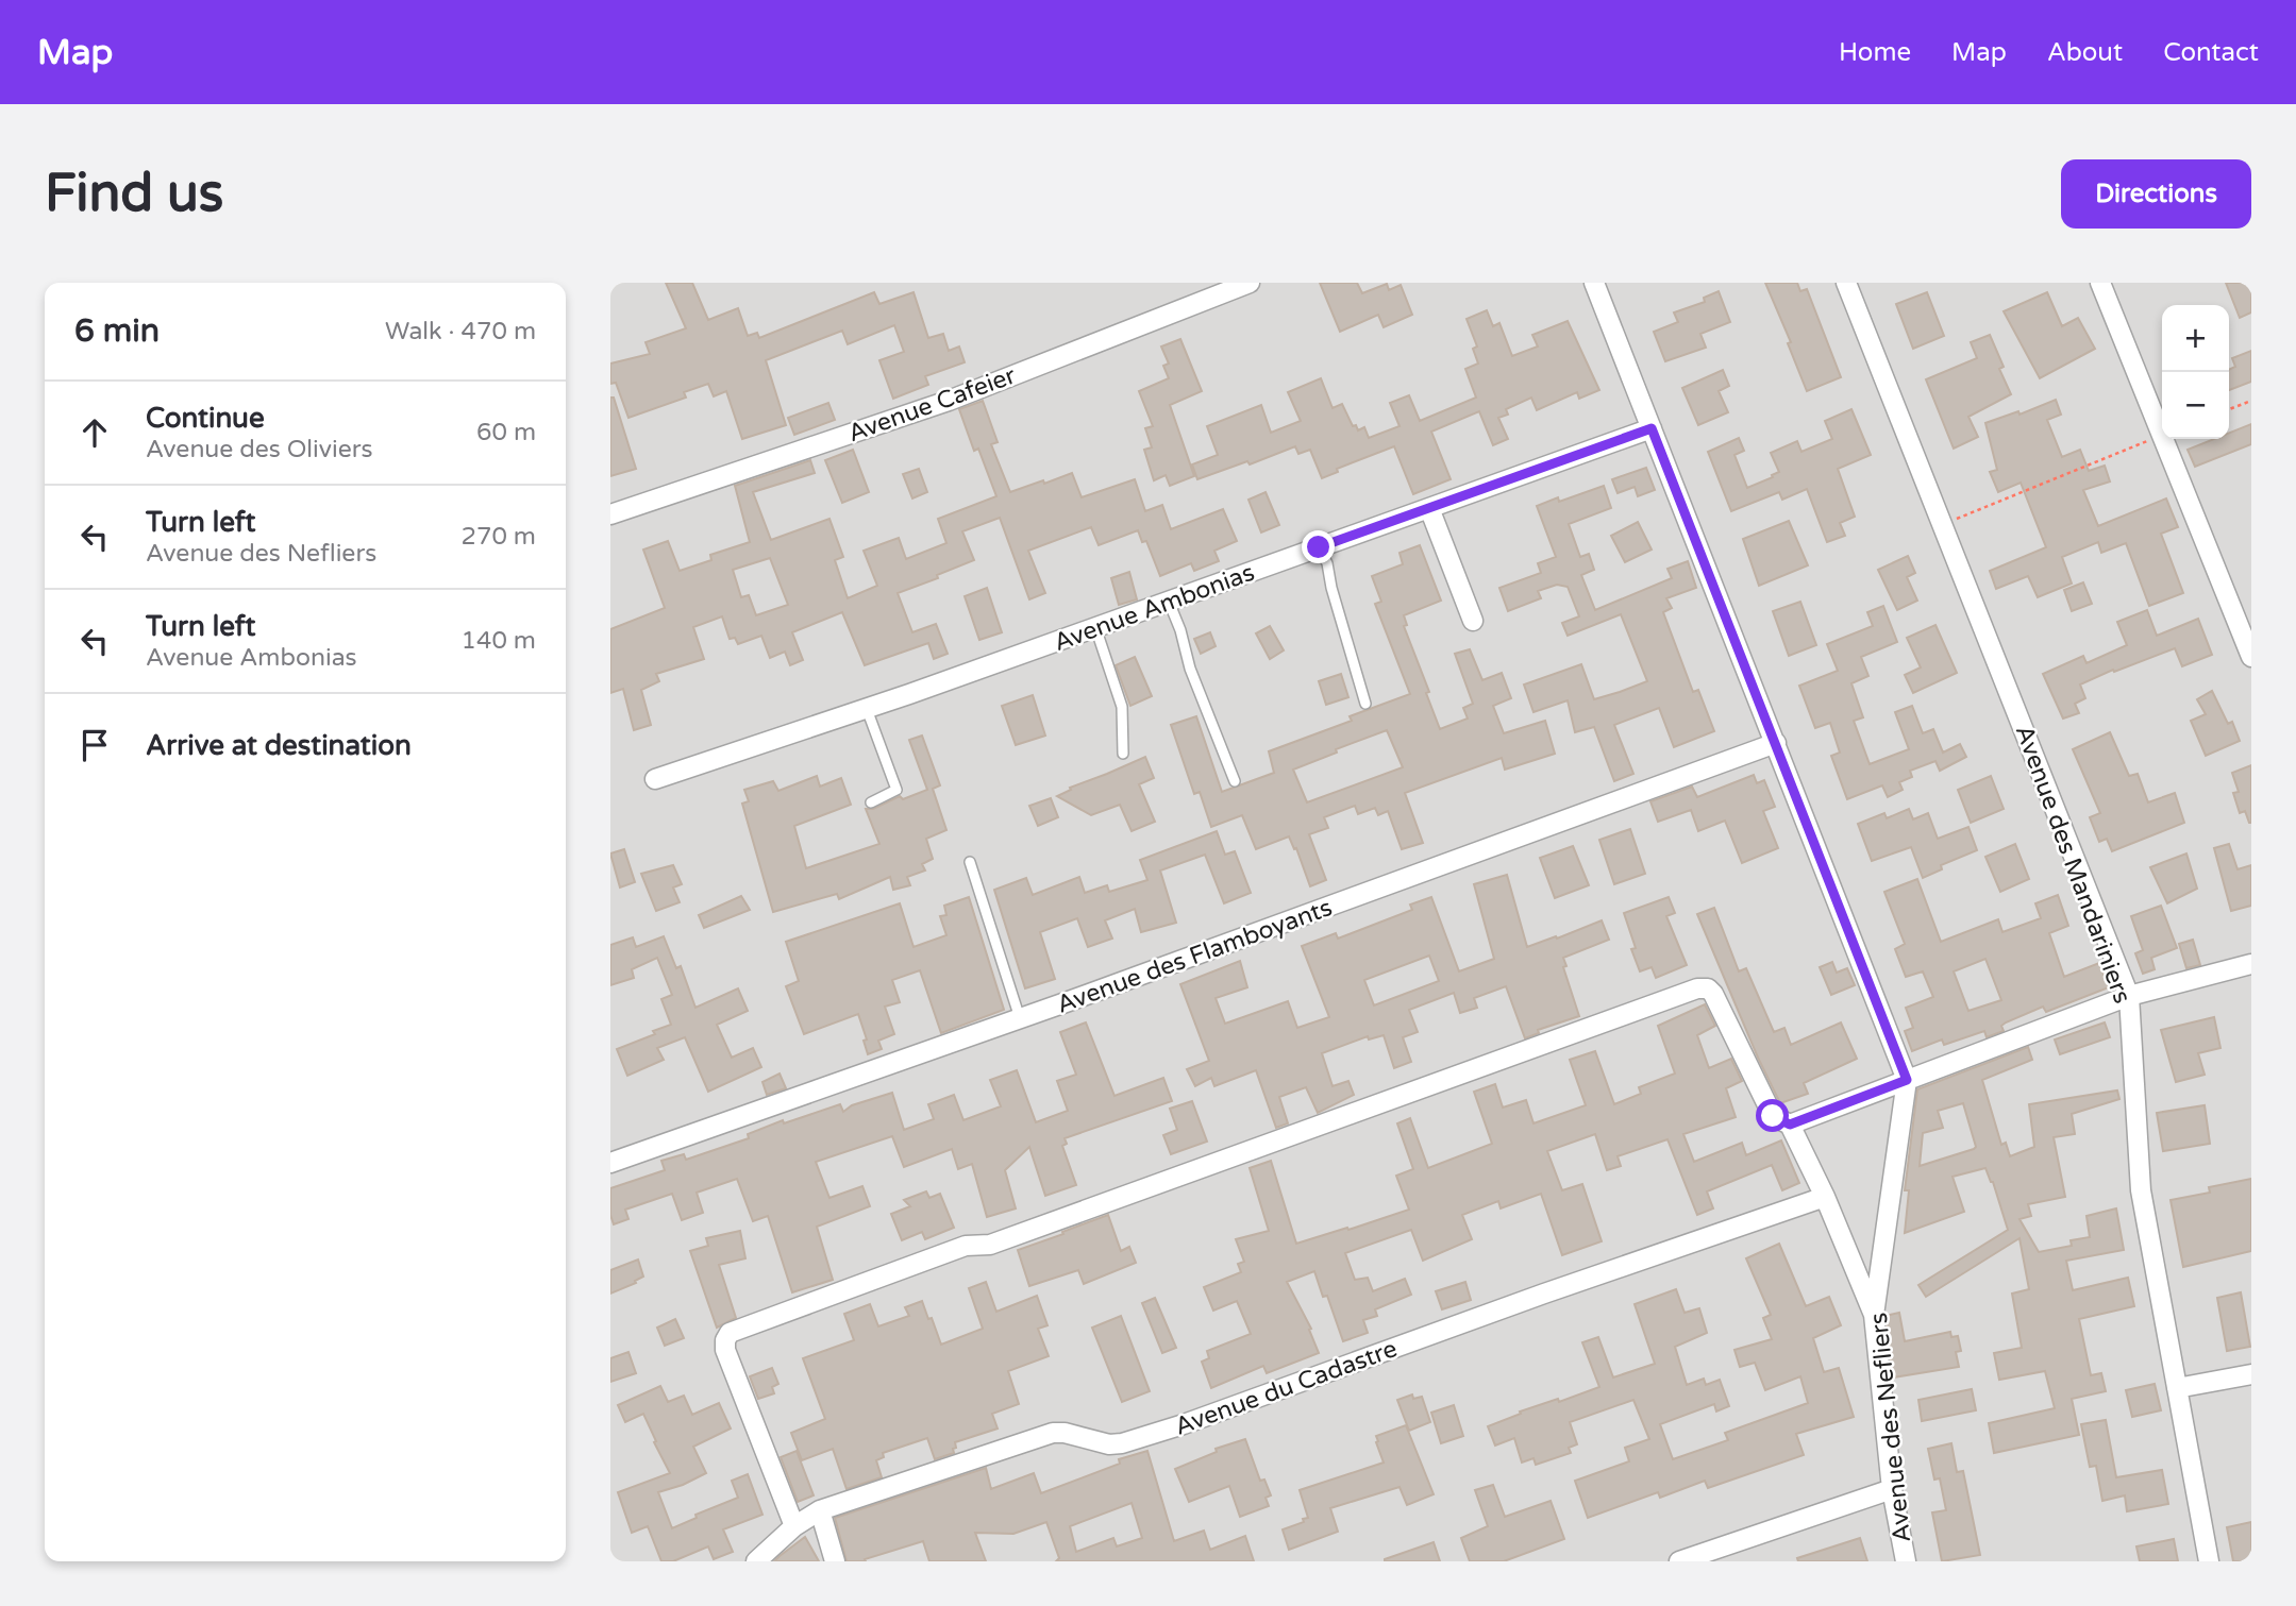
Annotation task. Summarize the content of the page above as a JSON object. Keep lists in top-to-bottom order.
{
  "streets": {
    "street": [
      "Avenue Cafeier",
      "Avenue Ambonias",
      "Avenue des Mandariniers",
      "Avenue des Flamboyants",
      "Avenue du Cadastre",
      "Avenue des Nefliers"
    ]
  },
  "crossings": [
    ["Avenue Ambonias", "Avenue des Nefliers"],
    ["Avenue des Flamboyants", "Avenue des Nefliers"]
  ],
  "page": {
    "header": "Map",
    "nav": [
      "Home",
      "Map",
      "About",
      "Contact"
    ],
    "buttons": "Directions",
    "title": "Find us",
    "heading": ["6 min", "Walk · 470 m"],
    "map_buttons": ["+", "−"],
    "list": [
      ["Continue", "Avenue des Oliviers", "60 m"],
      ["Turn left", "Avenue des Nefliers", "270 m"],
      ["Turn left", "Avenue Ambonias", "140 m"],
      "Arrive at destination"
    ]
  }
}
